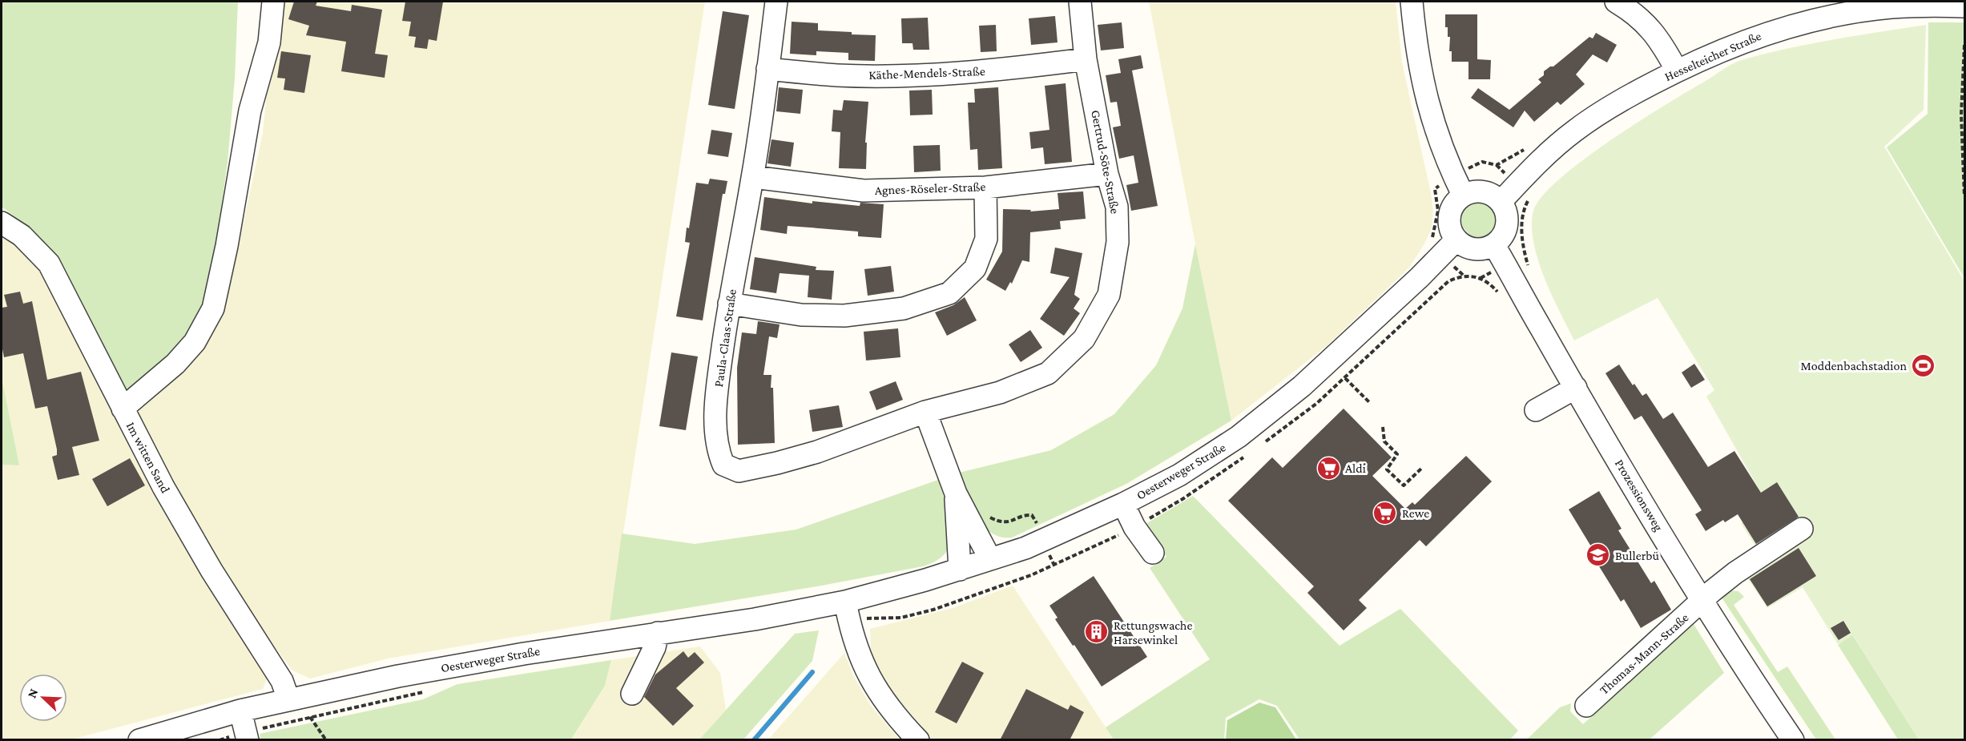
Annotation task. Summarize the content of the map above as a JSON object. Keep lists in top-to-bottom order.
{
  "streets": {
    "street": [
      "Hesselteicher Straße",
      "Käthe-Mendels-Straße",
      "Gertrud-Söte-Straße",
      "Agnes-Röseler-Straße",
      "Paula-Claas-Straße",
      "Im witten Sand",
      "Oesterweger Straße",
      "Prozessionsweg",
      "Thomas-Mann-Straße"
    ]
  },
  "crossings": [
    ["Hesselteicher Straße", "Oesterweger Straße"],
    ["Hesselteicher Straße", "Prozessionsweg"],
    ["Käthe-Mendels-Straße", "Gertrud-Söte-Straße"],
    ["Käthe-Mendels-Straße", "Paula-Claas-Straße"],
    ["Gertrud-Söte-Straße", "Agnes-Röseler-Straße"],
    ["Gertrud-Söte-Straße", "Paula-Claas-Straße"],
    ["Agnes-Röseler-Straße", "Paula-Claas-Straße"],
    ["Im witten Sand", "Oesterweger Straße"],
    ["Oesterweger Straße", "Prozessionsweg"],
    ["Prozessionsweg", "Thomas-Mann-Straße"]
  ],
  "places": {
    "sports": ["Moddenbachstadion"],
    "supermarket": ["Aldi", "Rewe"],
    "school or university": ["Bullerbü"],
    "building": ["Rettungswache Harsewinkel"]
  },
  "north": "top left"
}
